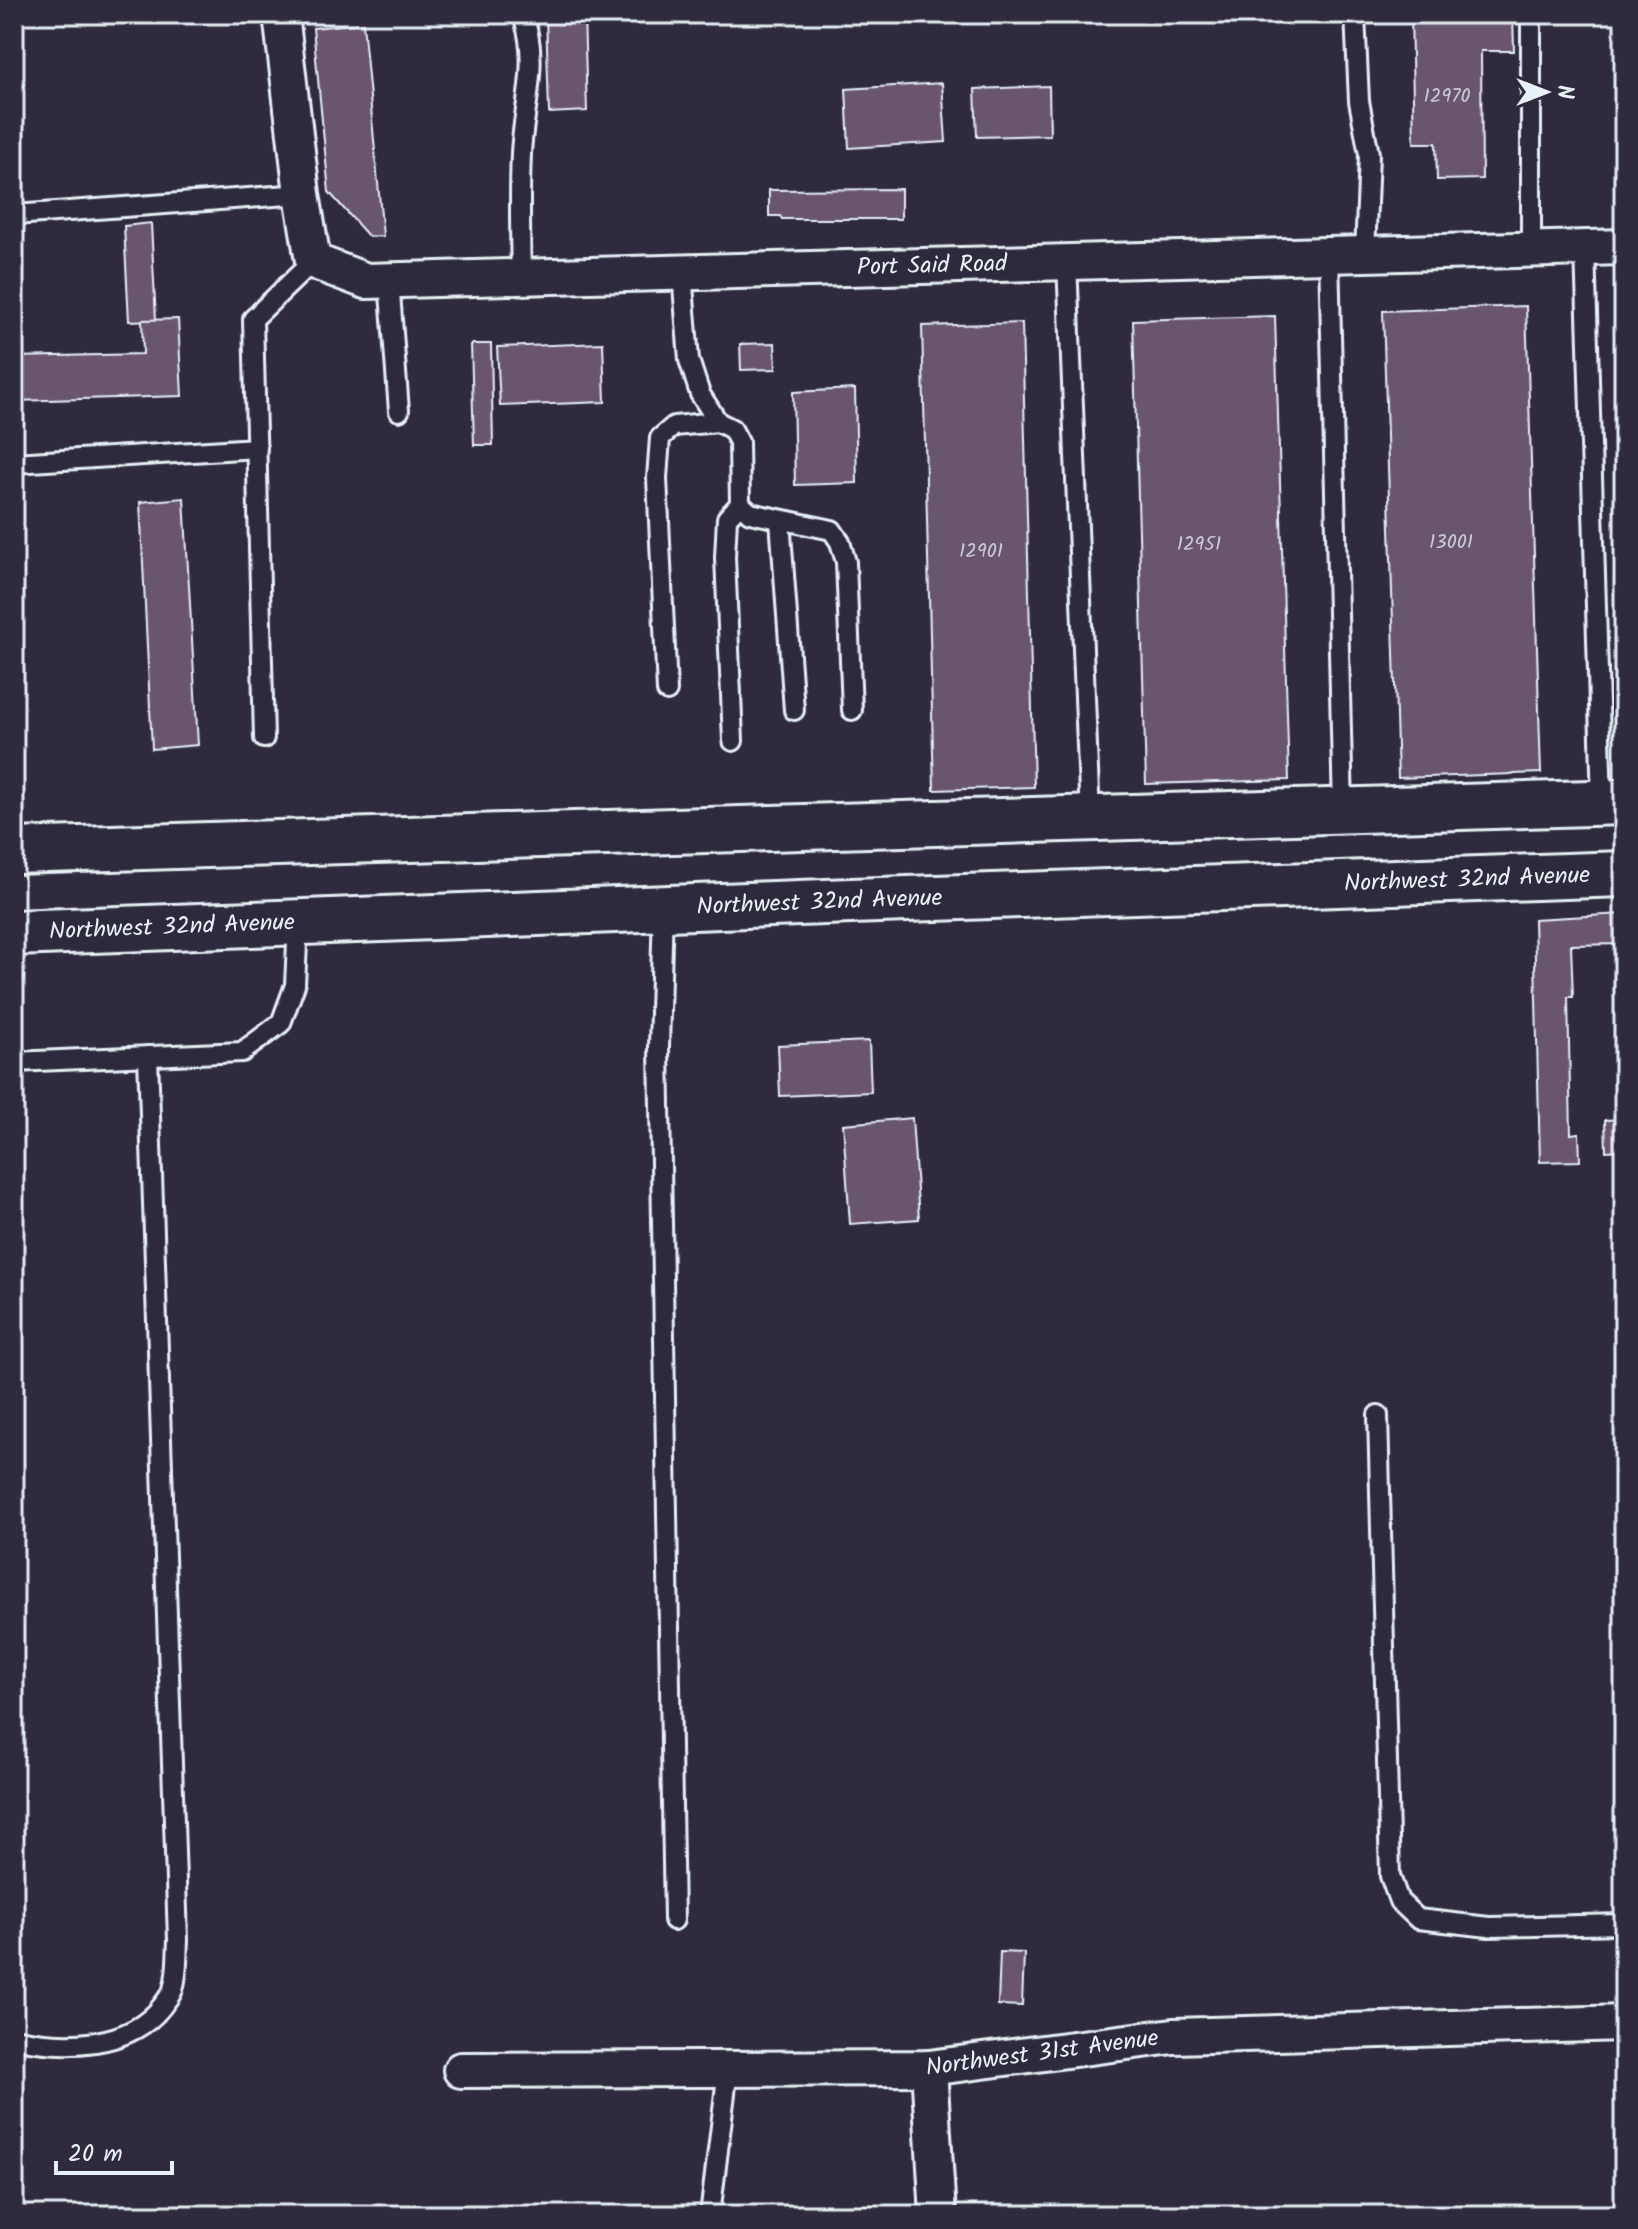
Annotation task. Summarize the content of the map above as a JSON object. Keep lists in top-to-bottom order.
{
  "streets": {
    "main road": ["Northwest 32nd Avenue"],
    "street": ["Port Said Road", "Northwest 31st Avenue"]
  },
  "house_numbers": [
    "12970",
    "13001",
    "12951",
    "12901"
  ],
  "scale_bar": "20 m",
  "north": "right"
}
